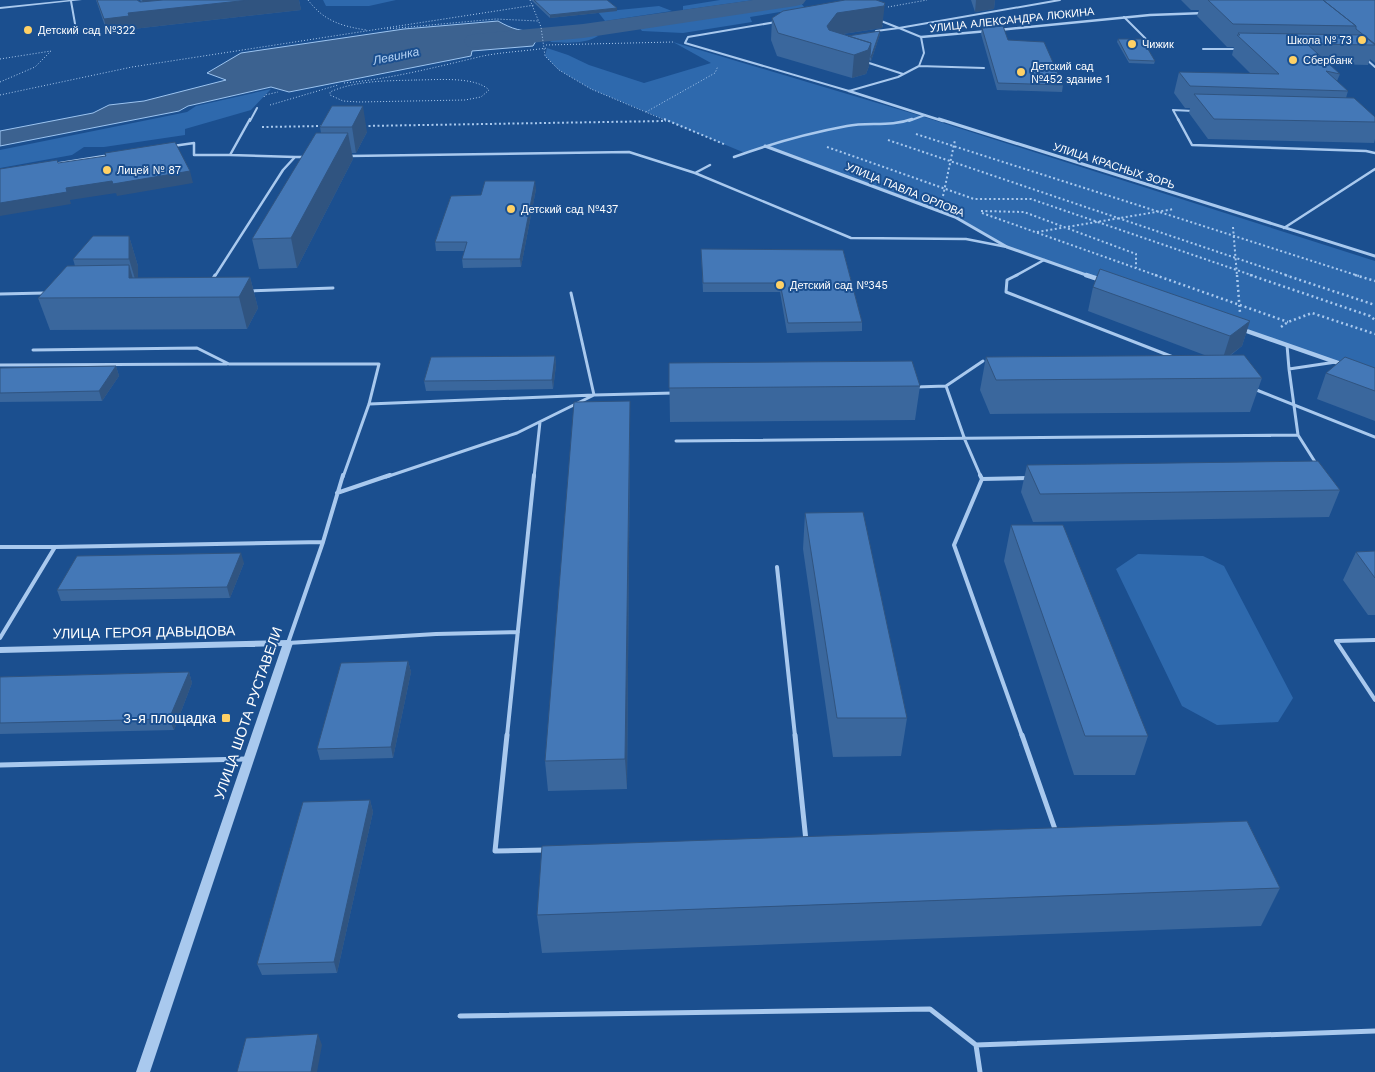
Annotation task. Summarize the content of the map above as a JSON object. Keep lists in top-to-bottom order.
{
  "streets": {
    "street": [
      "УЛИЦА АЛЕКСАНДРА ЛЮКИНА",
      "УЛИЦА КРАСНЫХ ЗОРЬ",
      "УЛИЦА ПАВЛА ОРЛОВА",
      "УЛИЦА ГЕРОЯ ДАВЫДОВА",
      "УЛИЦА ШОТА РУСТАВЕЛИ"
    ]
  },
  "crossings": [
    ["УЛИЦА ГЕРОЯ ДАВЫДОВА", "УЛИЦА ШОТА РУСТАВЕЛИ"]
  ],
  "water": ["Левинка"],
  "places": {
    "other": [
      "Детский сад №322",
      "Школа № 73",
      "Чижик",
      "Сбербанк",
      "Детский сад №452 здание 1",
      "Лицей № 87",
      "Детский сад №437",
      "Детский сад №345"
    ],
    "transit": ["3-я площадка"]
  }
}
